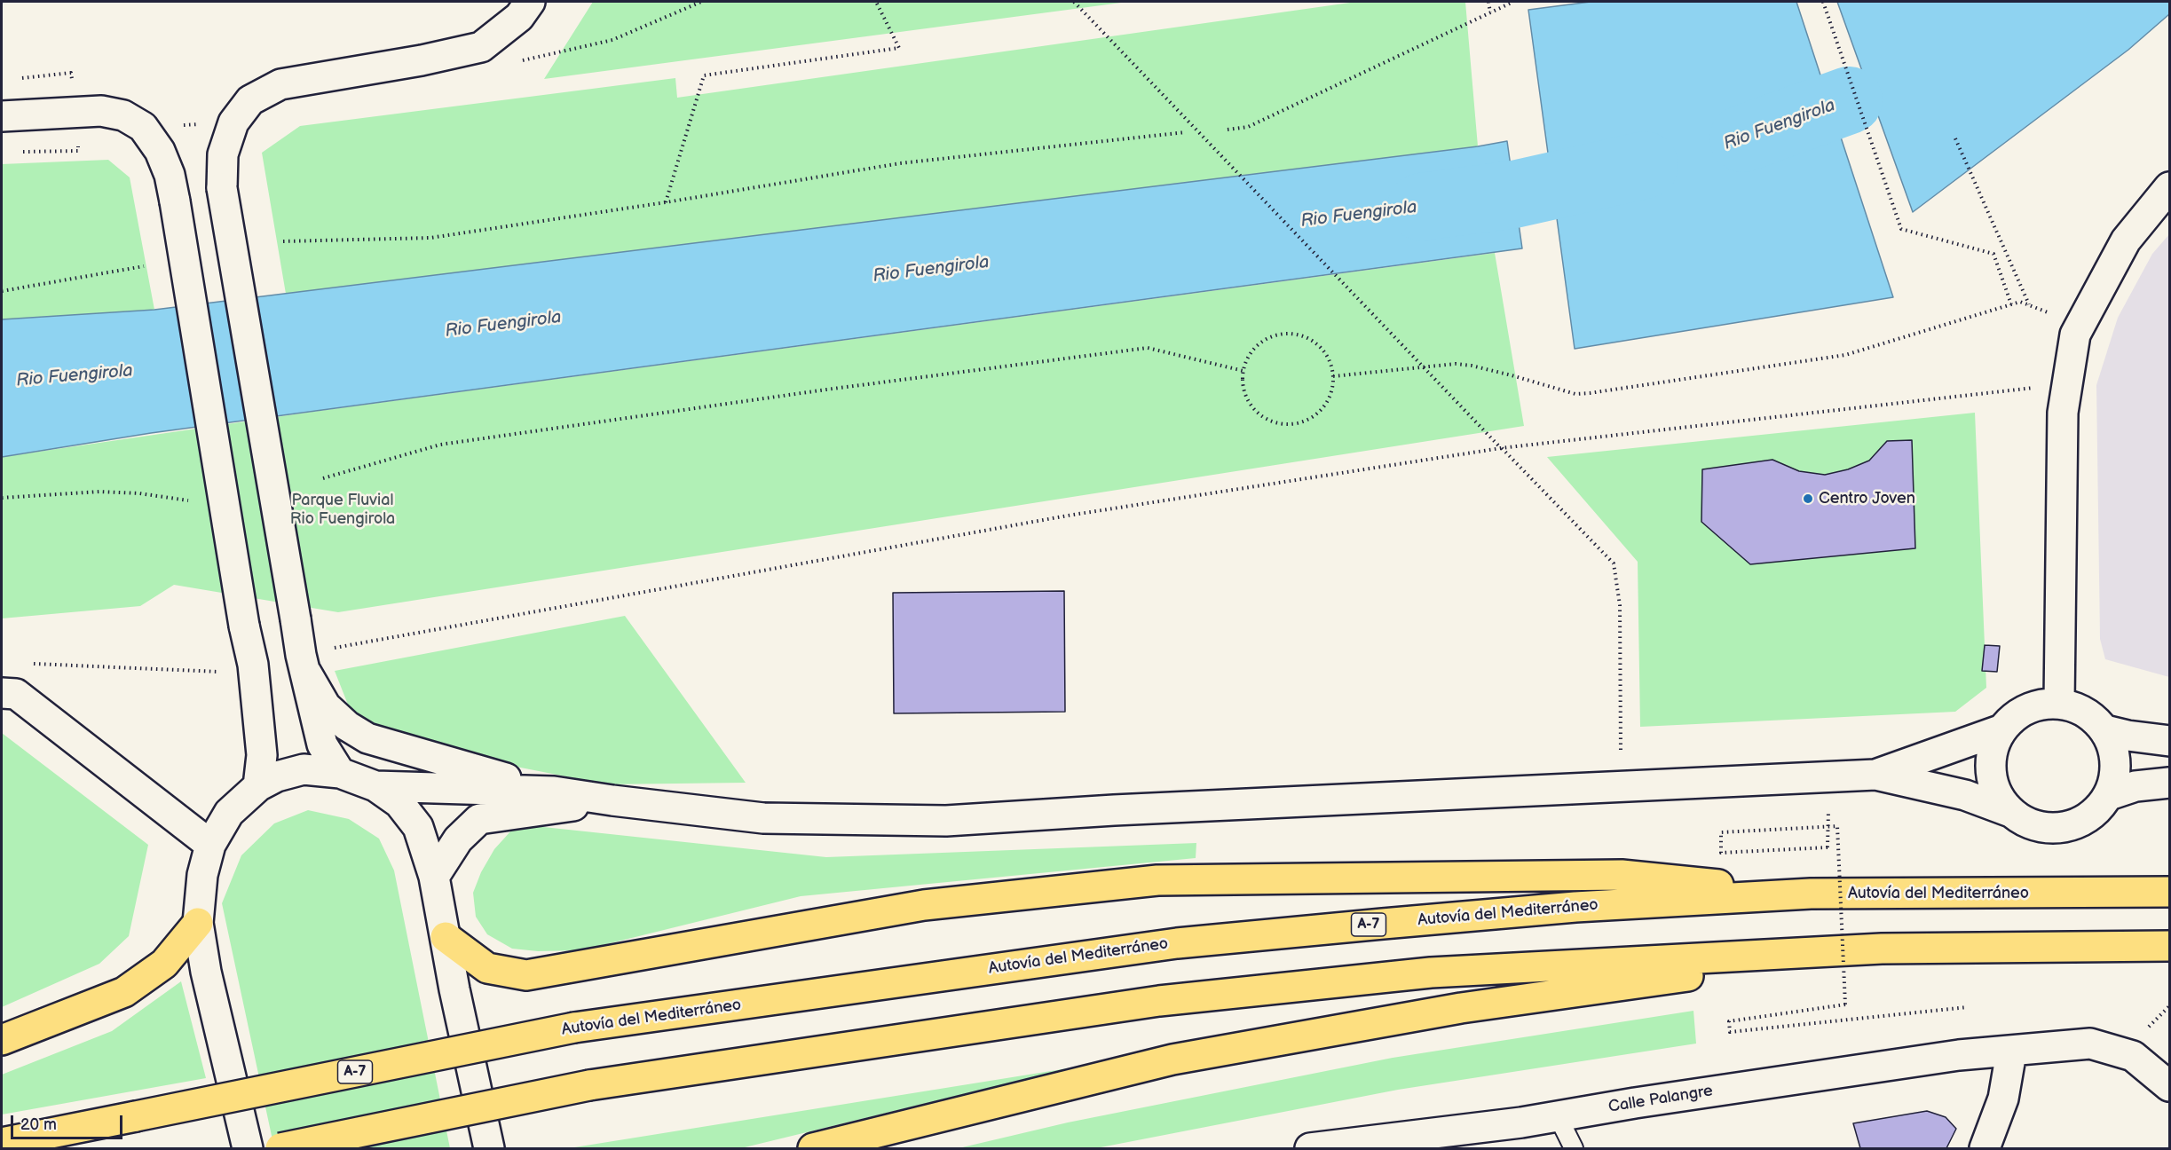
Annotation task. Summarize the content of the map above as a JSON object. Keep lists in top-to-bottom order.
{
  "streets": {
    "highway": ["Autovía del Mediterráneo", "A-7"],
    "street": ["Calle Palangre"]
  },
  "water": ["Rio Fuengirola"],
  "parks": ["Parque Fluvial Rio Fuengirola"],
  "places": ["Centro Joven"],
  "scale_bar": "20 m"
}
